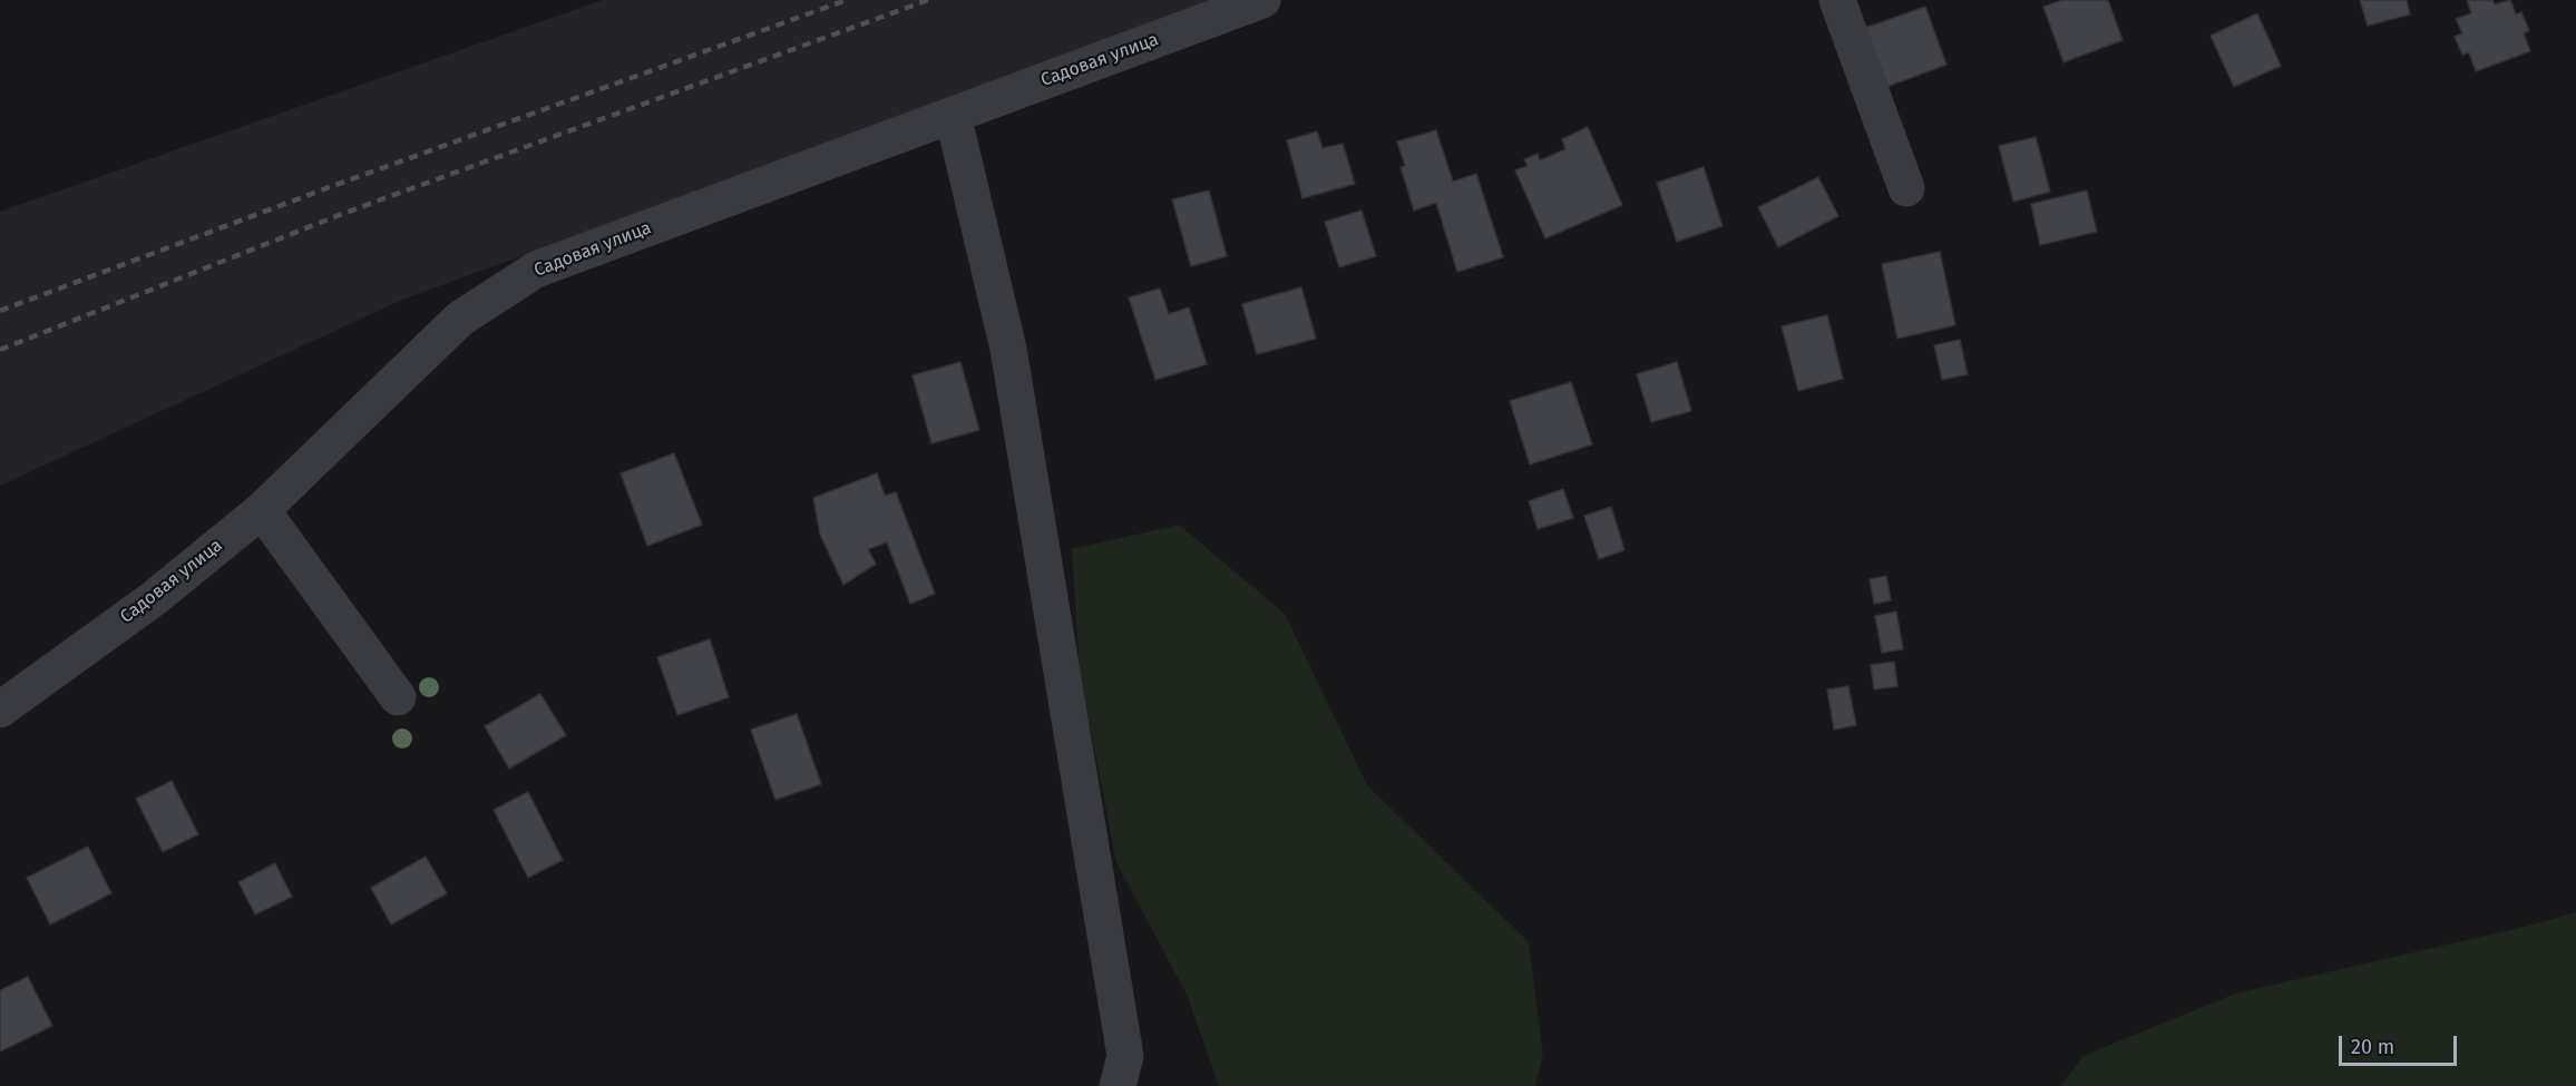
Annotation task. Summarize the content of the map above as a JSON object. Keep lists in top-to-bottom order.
{
  "streets": {
    "street": ["Садовая улица"]
  },
  "scale_bar": "20 m"
}
